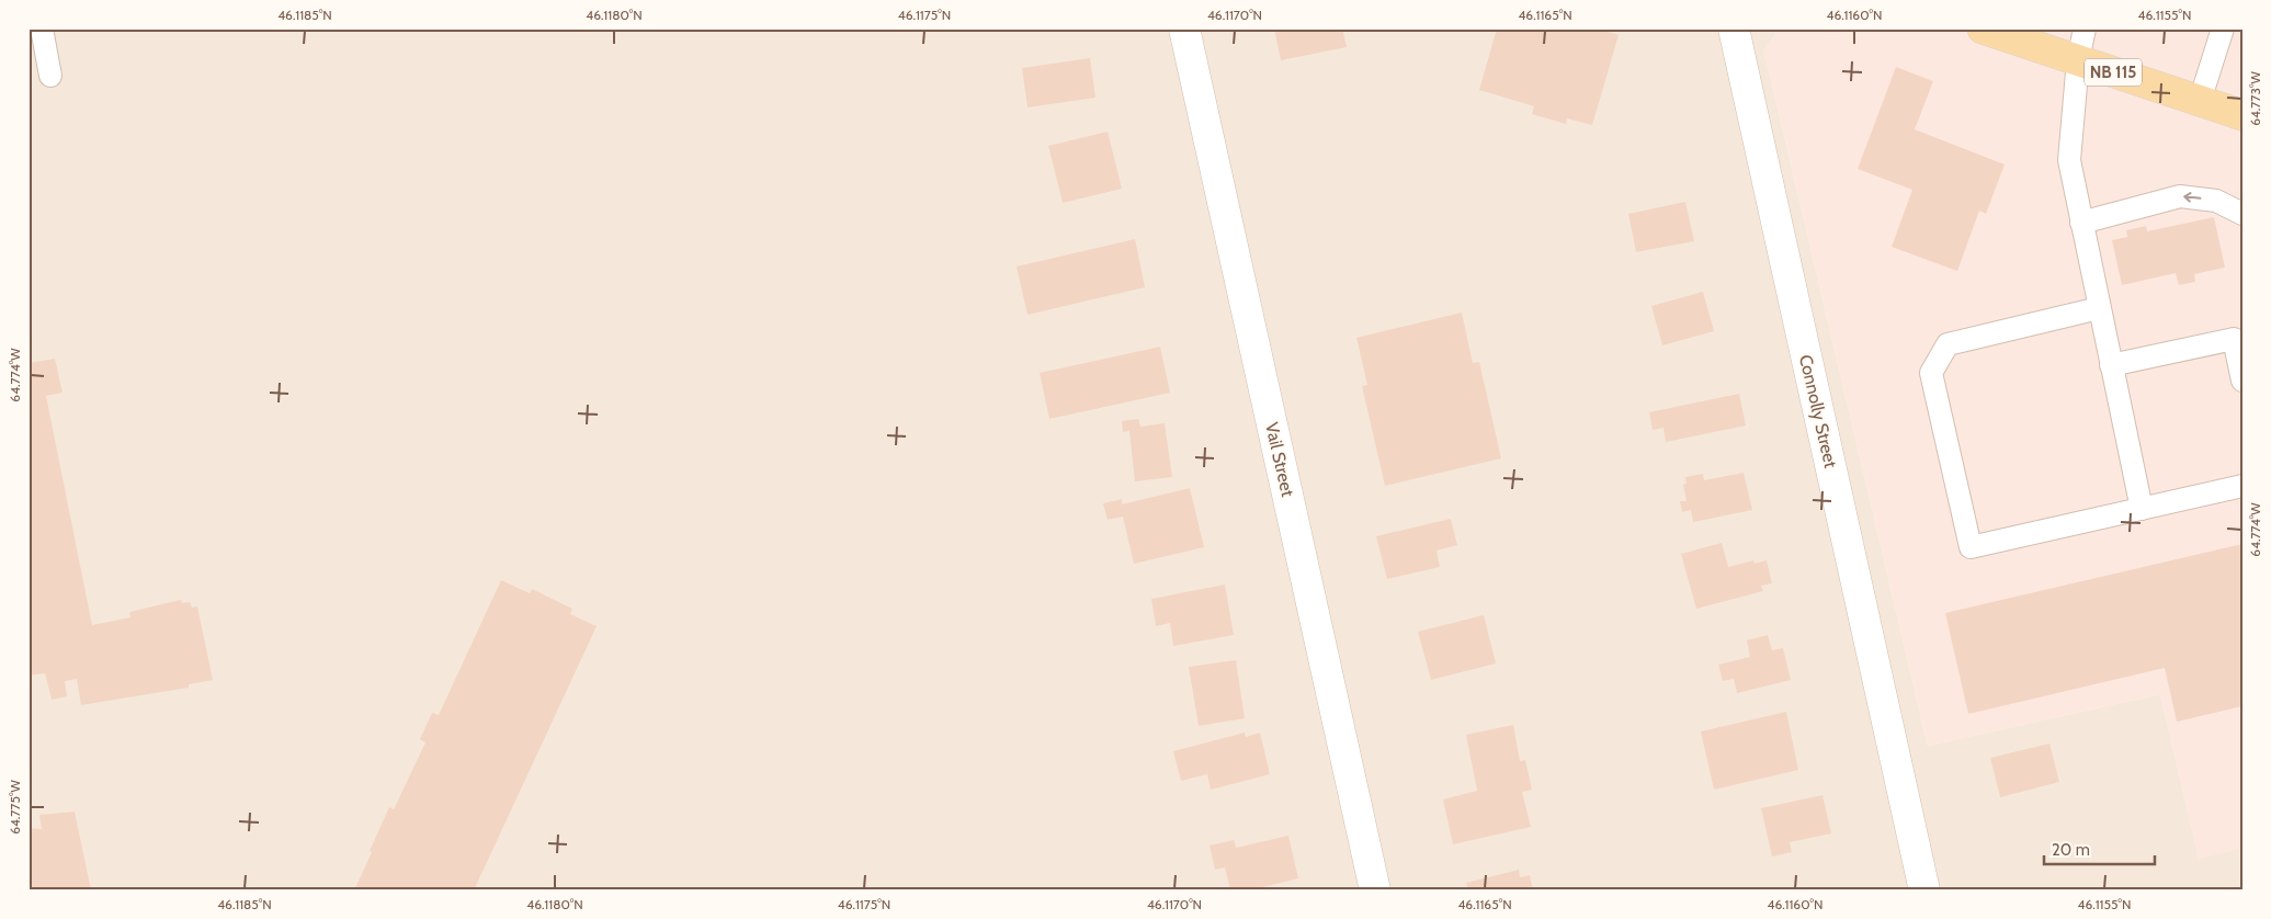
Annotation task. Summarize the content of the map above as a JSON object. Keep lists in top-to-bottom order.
{
  "streets": {
    "main road": ["NB 115"],
    "street": ["Connolly Street", "Vail Street"]
  },
  "scale_bar": "20 m",
  "coordinates": [
    "46.1185°N",
    "46.1180°N",
    "46.1175°N",
    "46.1170°N",
    "46.1165°N",
    "46.1160°N",
    "46.1155°N",
    "64.773°W",
    "64.774°W",
    "64.775°W"
  ]
}
